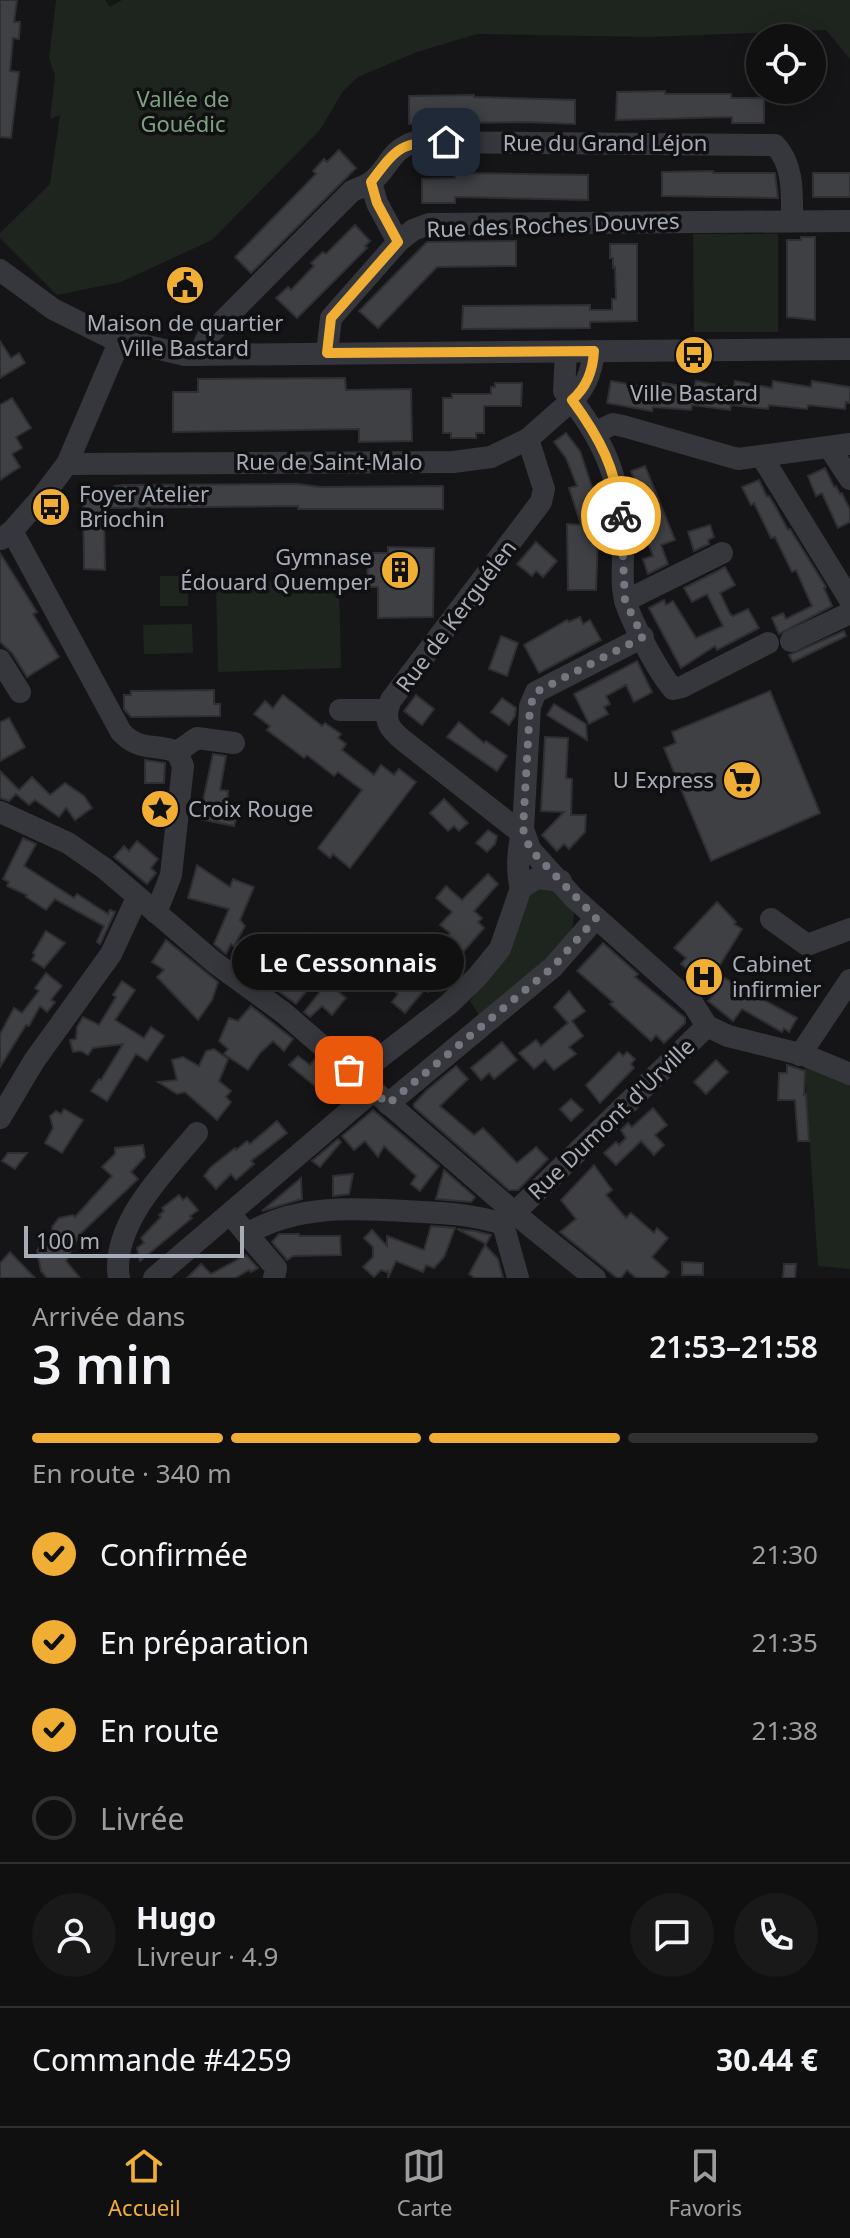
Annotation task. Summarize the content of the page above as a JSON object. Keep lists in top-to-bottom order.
{
  "streets": {
    "street": [
      "Rue du Grand Léjon",
      "Rue des Roches Douvres",
      "Rue de Saint-Malo",
      "Rue de Kerguélen",
      "Rue Dumont d'Urville"
    ]
  },
  "crossings": [
    ["Rue du Grand Léjon", "Rue des Roches Douvres"],
    ["Rue de Saint-Malo", "Rue de Kerguélen"]
  ],
  "parks": ["Vallée de Gouédic"],
  "places": {
    "public building": ["Maison de quartier Ville Bastard"],
    "bus stop": ["Ville Bastard", "Foyer Atelier Briochin"],
    "building": ["Gymnase Édouard Quemper"],
    "supermarket": ["U Express"],
    "place": ["Croix Rouge"],
    "hospital": ["Cabinet infirmier"],
    "other": ["Le Cessonnais"]
  },
  "scale_bar": "100 m",
  "page": {
    "bubble": "Le Cessonnais",
    "scale": "100 m",
    "heading": ["3 min", "Arrivée dans", "21:53–21:58"],
    "panel": [
      "Hugo",
      "Livreur · 4.9",
      "Commande #4259",
      "30.44 €"
    ],
    "bar": "En route · 340 m",
    "list": [
      ["Confirmée", "21:30"],
      ["En préparation", "21:35"],
      ["En route", "21:38"],
      "Livrée"
    ],
    "tabs": ["Accueil", "Carte", "Favoris"]
  }
}
